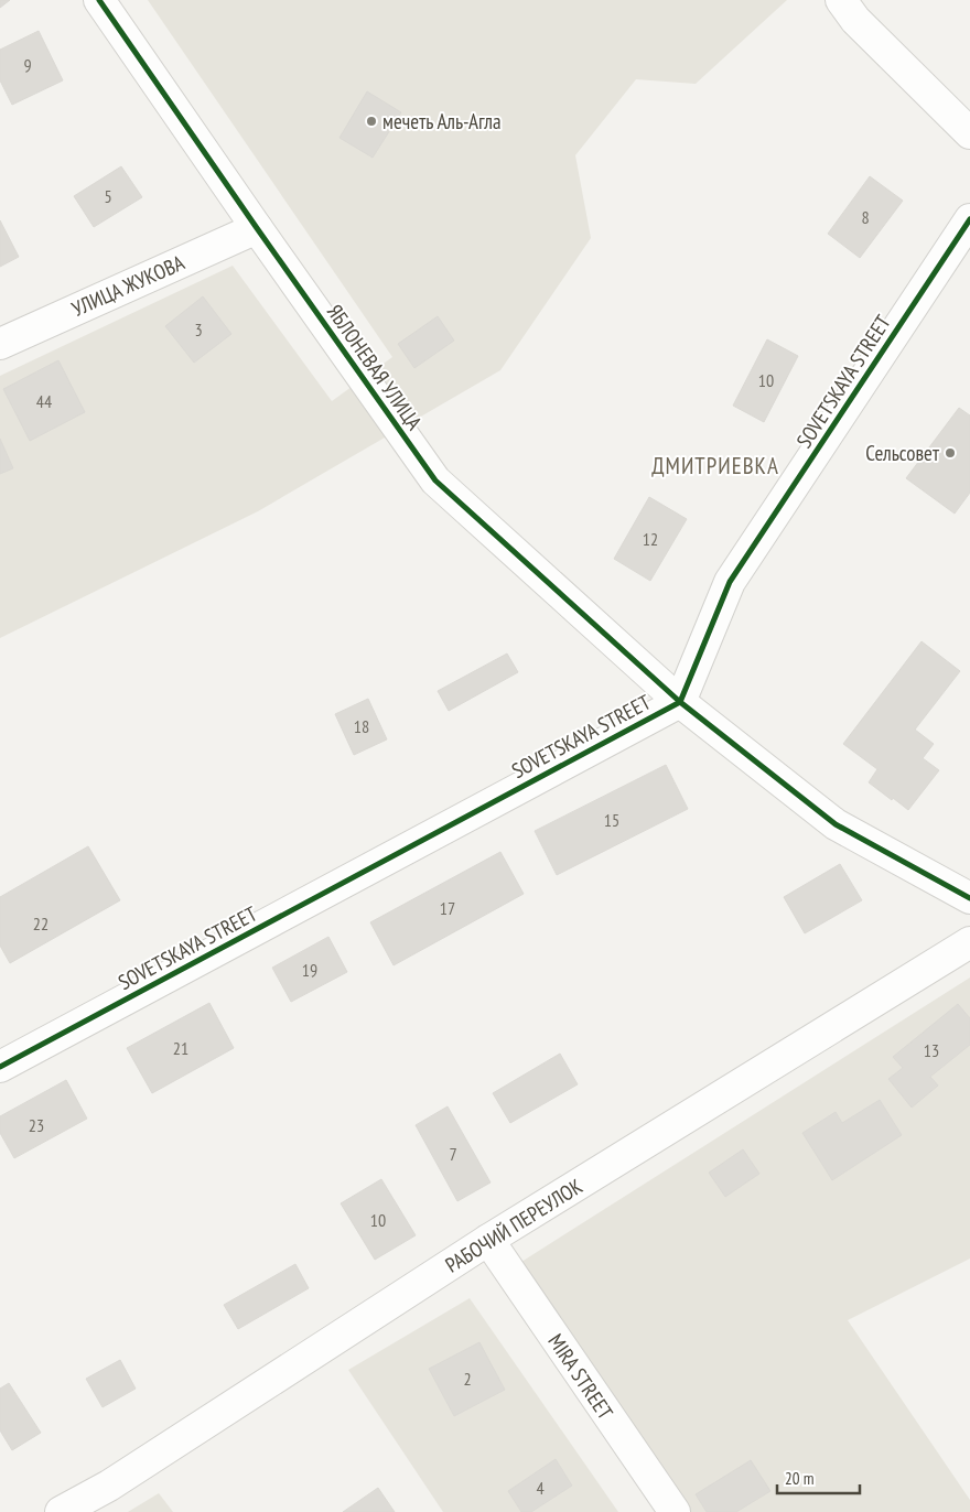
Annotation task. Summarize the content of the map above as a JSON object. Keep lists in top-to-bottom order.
{
  "streets": {
    "street": [
      "УЛИЦА ЖУКОВА",
      "ЯБЛОНЕВАЯ УЛИЦА",
      "SOVETSKAYA STREET",
      "РАБОЧИЙ ПЕРЕУЛОК",
      "MIRA STREET"
    ]
  },
  "crossings": [
    ["УЛИЦА ЖУКОВА", "ЯБЛОНЕВАЯ УЛИЦА"],
    ["ЯБЛОНЕВАЯ УЛИЦА", "SOVETSKAYA STREET"],
    ["РАБОЧИЙ ПЕРЕУЛОК", "MIRA STREET"]
  ],
  "districts": ["ДМИТРИЕВКА"],
  "places": ["мечеть Аль-Агла", "Сельсовет"],
  "house_numbers": [
    "9",
    "5",
    "8",
    "3",
    "10",
    "44",
    "12",
    "18",
    "15",
    "17",
    "22",
    "19",
    "21",
    "13",
    "23",
    "7",
    "10",
    "2",
    "4"
  ],
  "scale_bar": "20 m"
}
